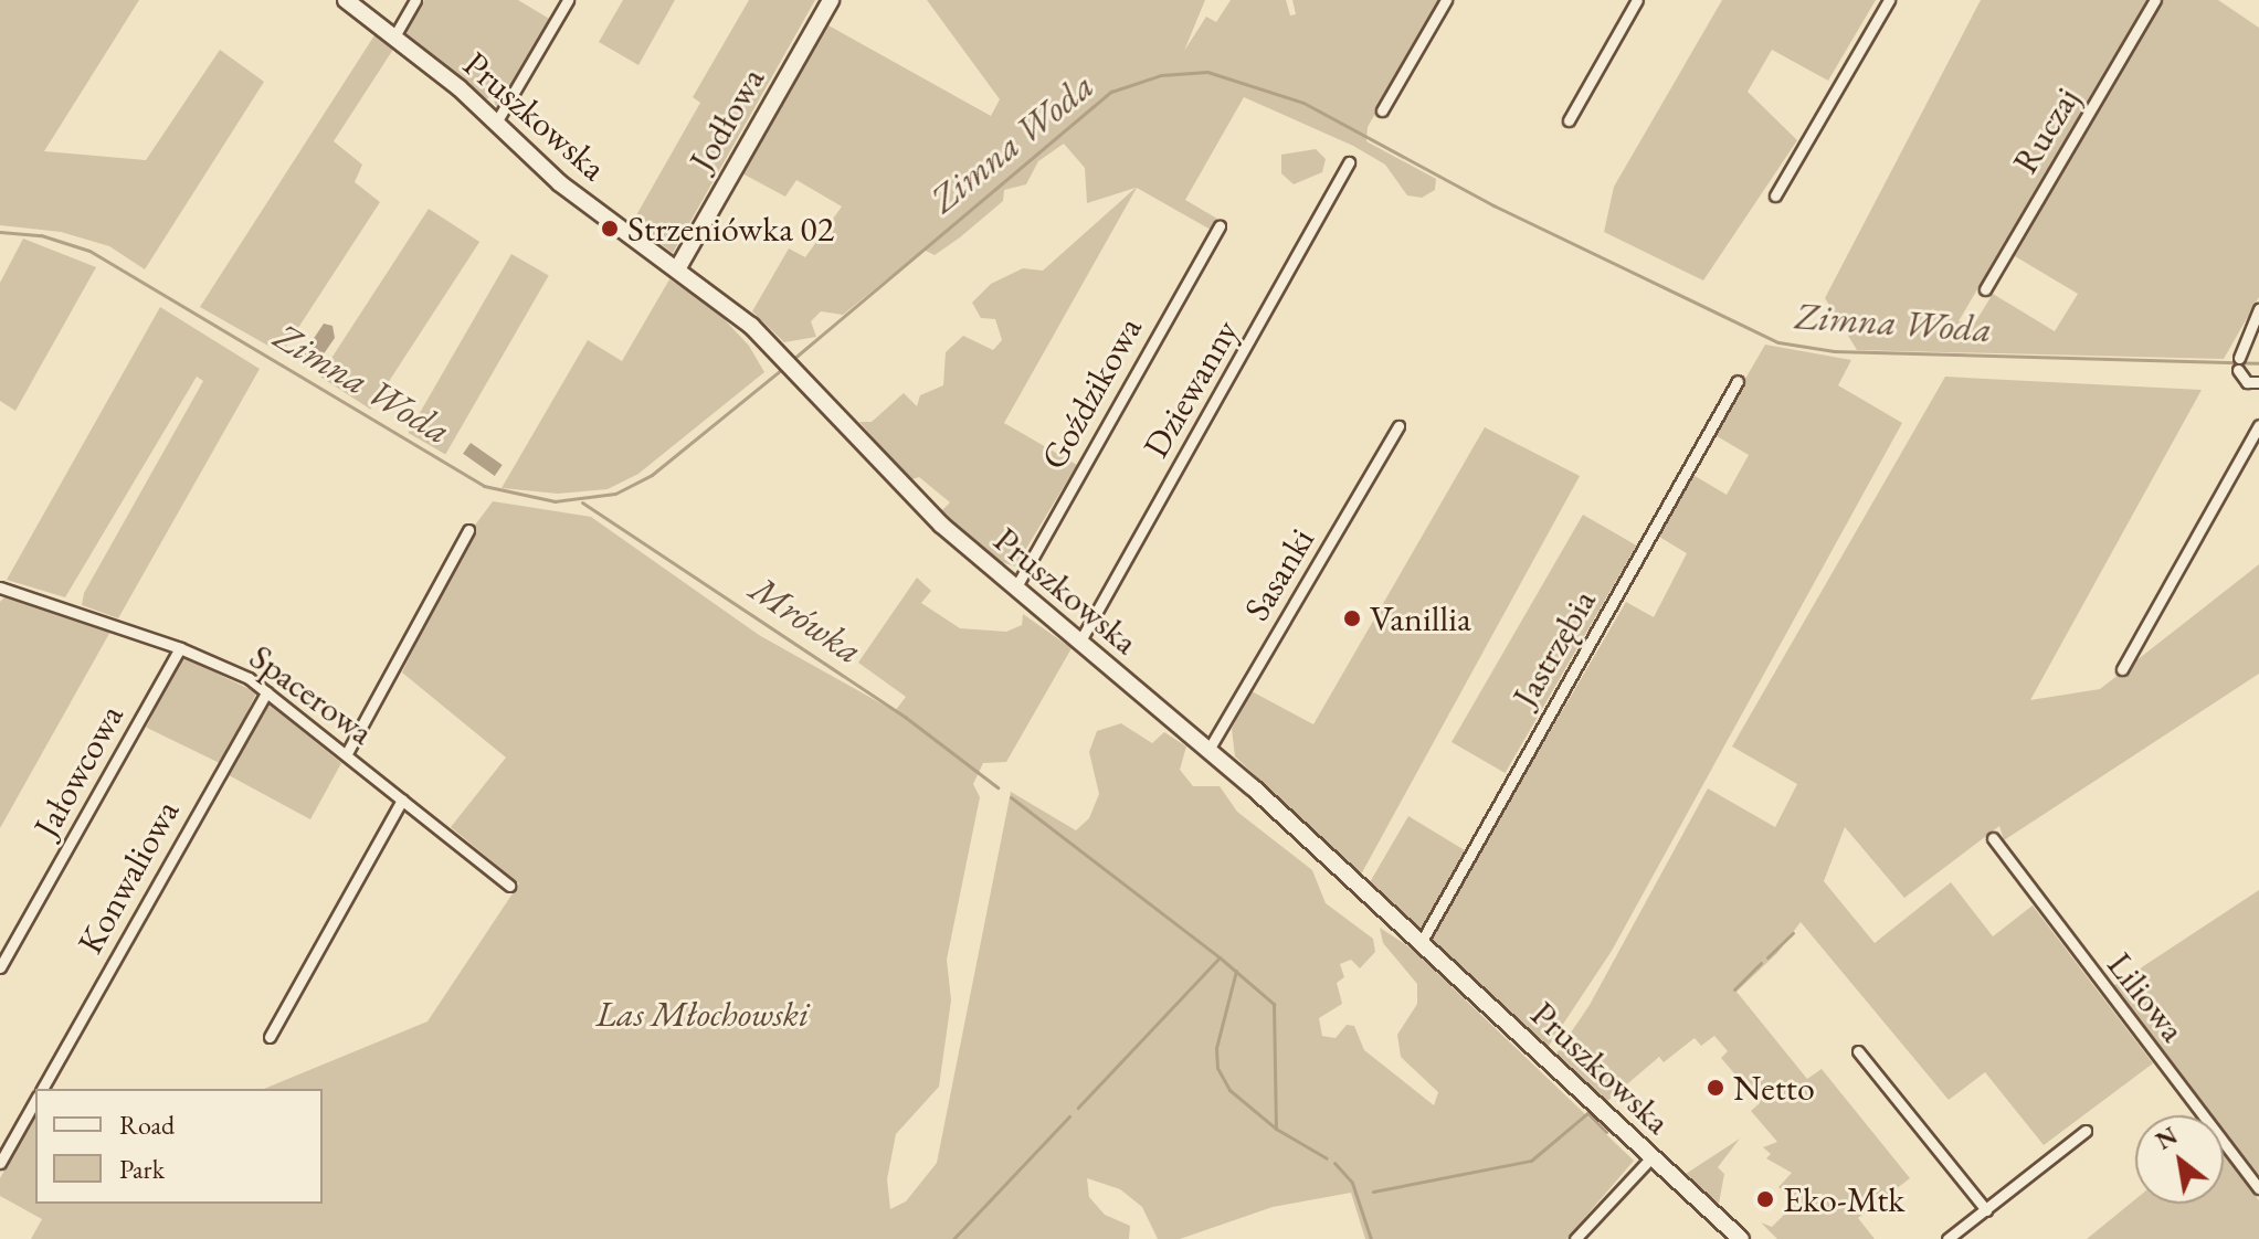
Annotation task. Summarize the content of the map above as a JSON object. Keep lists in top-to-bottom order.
{
  "streets": {
    "street": [
      "Pruszkowska",
      "Jodłowa",
      "Ruczaj",
      "Dziewanny",
      "Goździkowa",
      "Sasanki",
      "Jastrzębia",
      "Spacerowa",
      "Jałowcowa",
      "Konwaliowa",
      "Liliowa"
    ]
  },
  "crossings": [
    ["Pruszkowska", "Jodłowa"],
    ["Pruszkowska", "Dziewanny"],
    ["Pruszkowska", "Goździkowa"],
    ["Pruszkowska", "Sasanki"],
    ["Pruszkowska", "Jastrzębia"],
    ["Spacerowa", "Jałowcowa"],
    ["Spacerowa", "Konwaliowa"]
  ],
  "water": ["Zimna Woda", "Mrówka"],
  "parks": ["Las Młochowski"],
  "places": [
    "Strzeniówka 02",
    "Vanillia",
    "Netto",
    "Eko-Mtk"
  ],
  "legend": ["Road", "Park"],
  "north": "top left"
}
